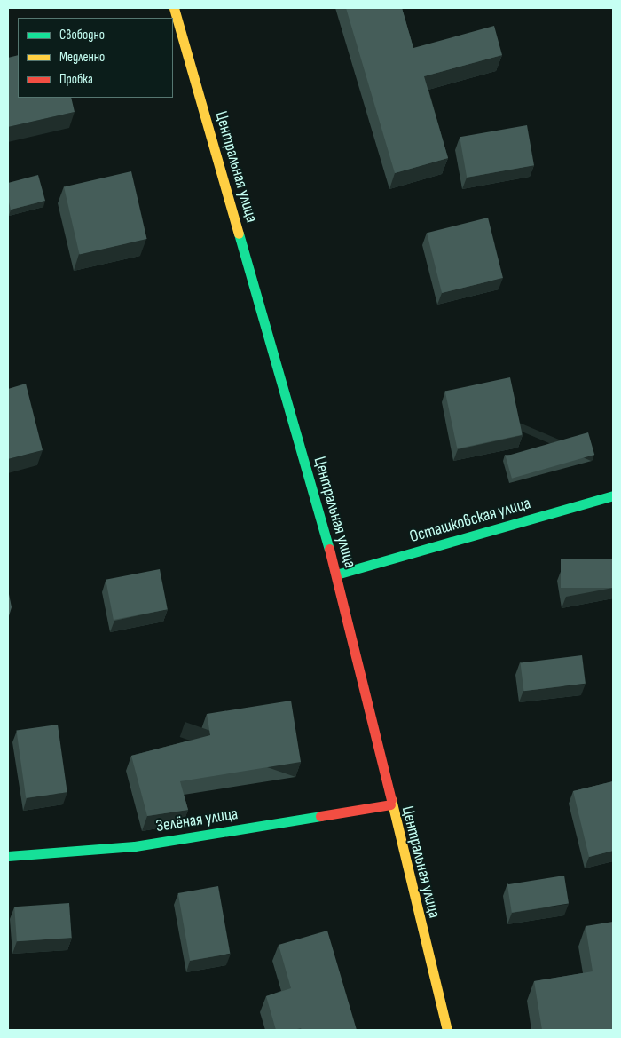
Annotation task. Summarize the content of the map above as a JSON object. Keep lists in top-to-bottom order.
{
  "streets": {
    "street": ["Центральная улица", "Осташковская улица", "Зелёная улица"]
  },
  "crossings": [
    ["Центральная улица", "Осташковская улица"],
    ["Центральная улица", "Зелёная улица"]
  ],
  "legend": ["Свободно", "Медленно", "Пробка"]
}
